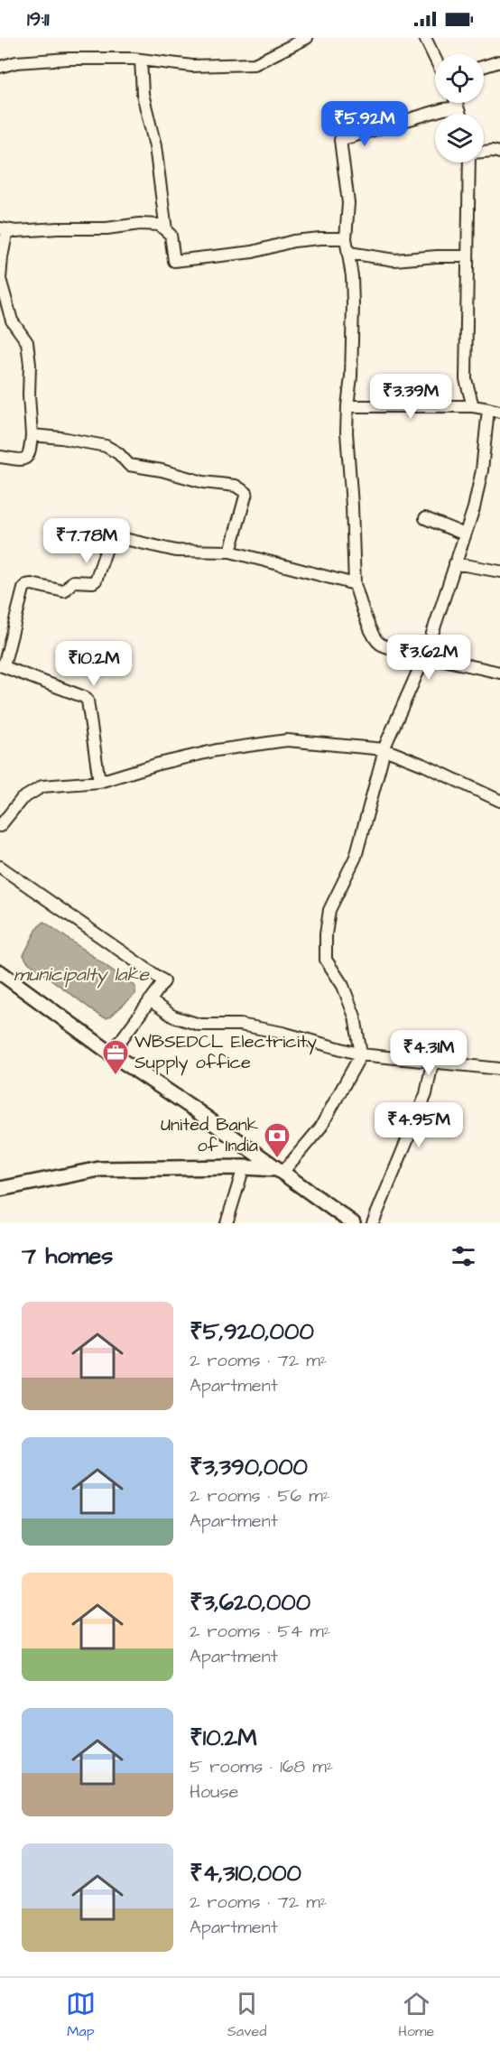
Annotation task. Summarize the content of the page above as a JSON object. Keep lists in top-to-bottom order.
{
  "water": ["municipalty lake"],
  "places": {
    "office": ["WBSEDCL Electricity Supply office"],
    "bank": ["United Bank of India"]
  },
  "page": {
    "status": "19:11",
    "price": [
      "₹5.92M",
      "₹3.39M",
      "₹7.78M",
      "₹3.62M",
      "₹10.2M",
      "₹4.31M",
      "₹4.95M"
    ],
    "heading": "7 homes",
    "list": [
      {
        "name": "₹5,920,000",
        "note": "2 rooms · 72 m² · Apartment"
      },
      {
        "name": "₹3,390,000",
        "note": "2 rooms · 56 m² · Apartment"
      },
      {
        "name": "₹3,620,000",
        "note": "2 rooms · 54 m² · Apartment"
      },
      {
        "name": "₹10.2M",
        "note": "5 rooms · 168 m² · House"
      },
      {
        "name": "₹4,310,000",
        "note": "2 rooms · 72 m² · Apartment"
      }
    ],
    "tabs": ["Map", "Saved", "Home"]
  }
}
